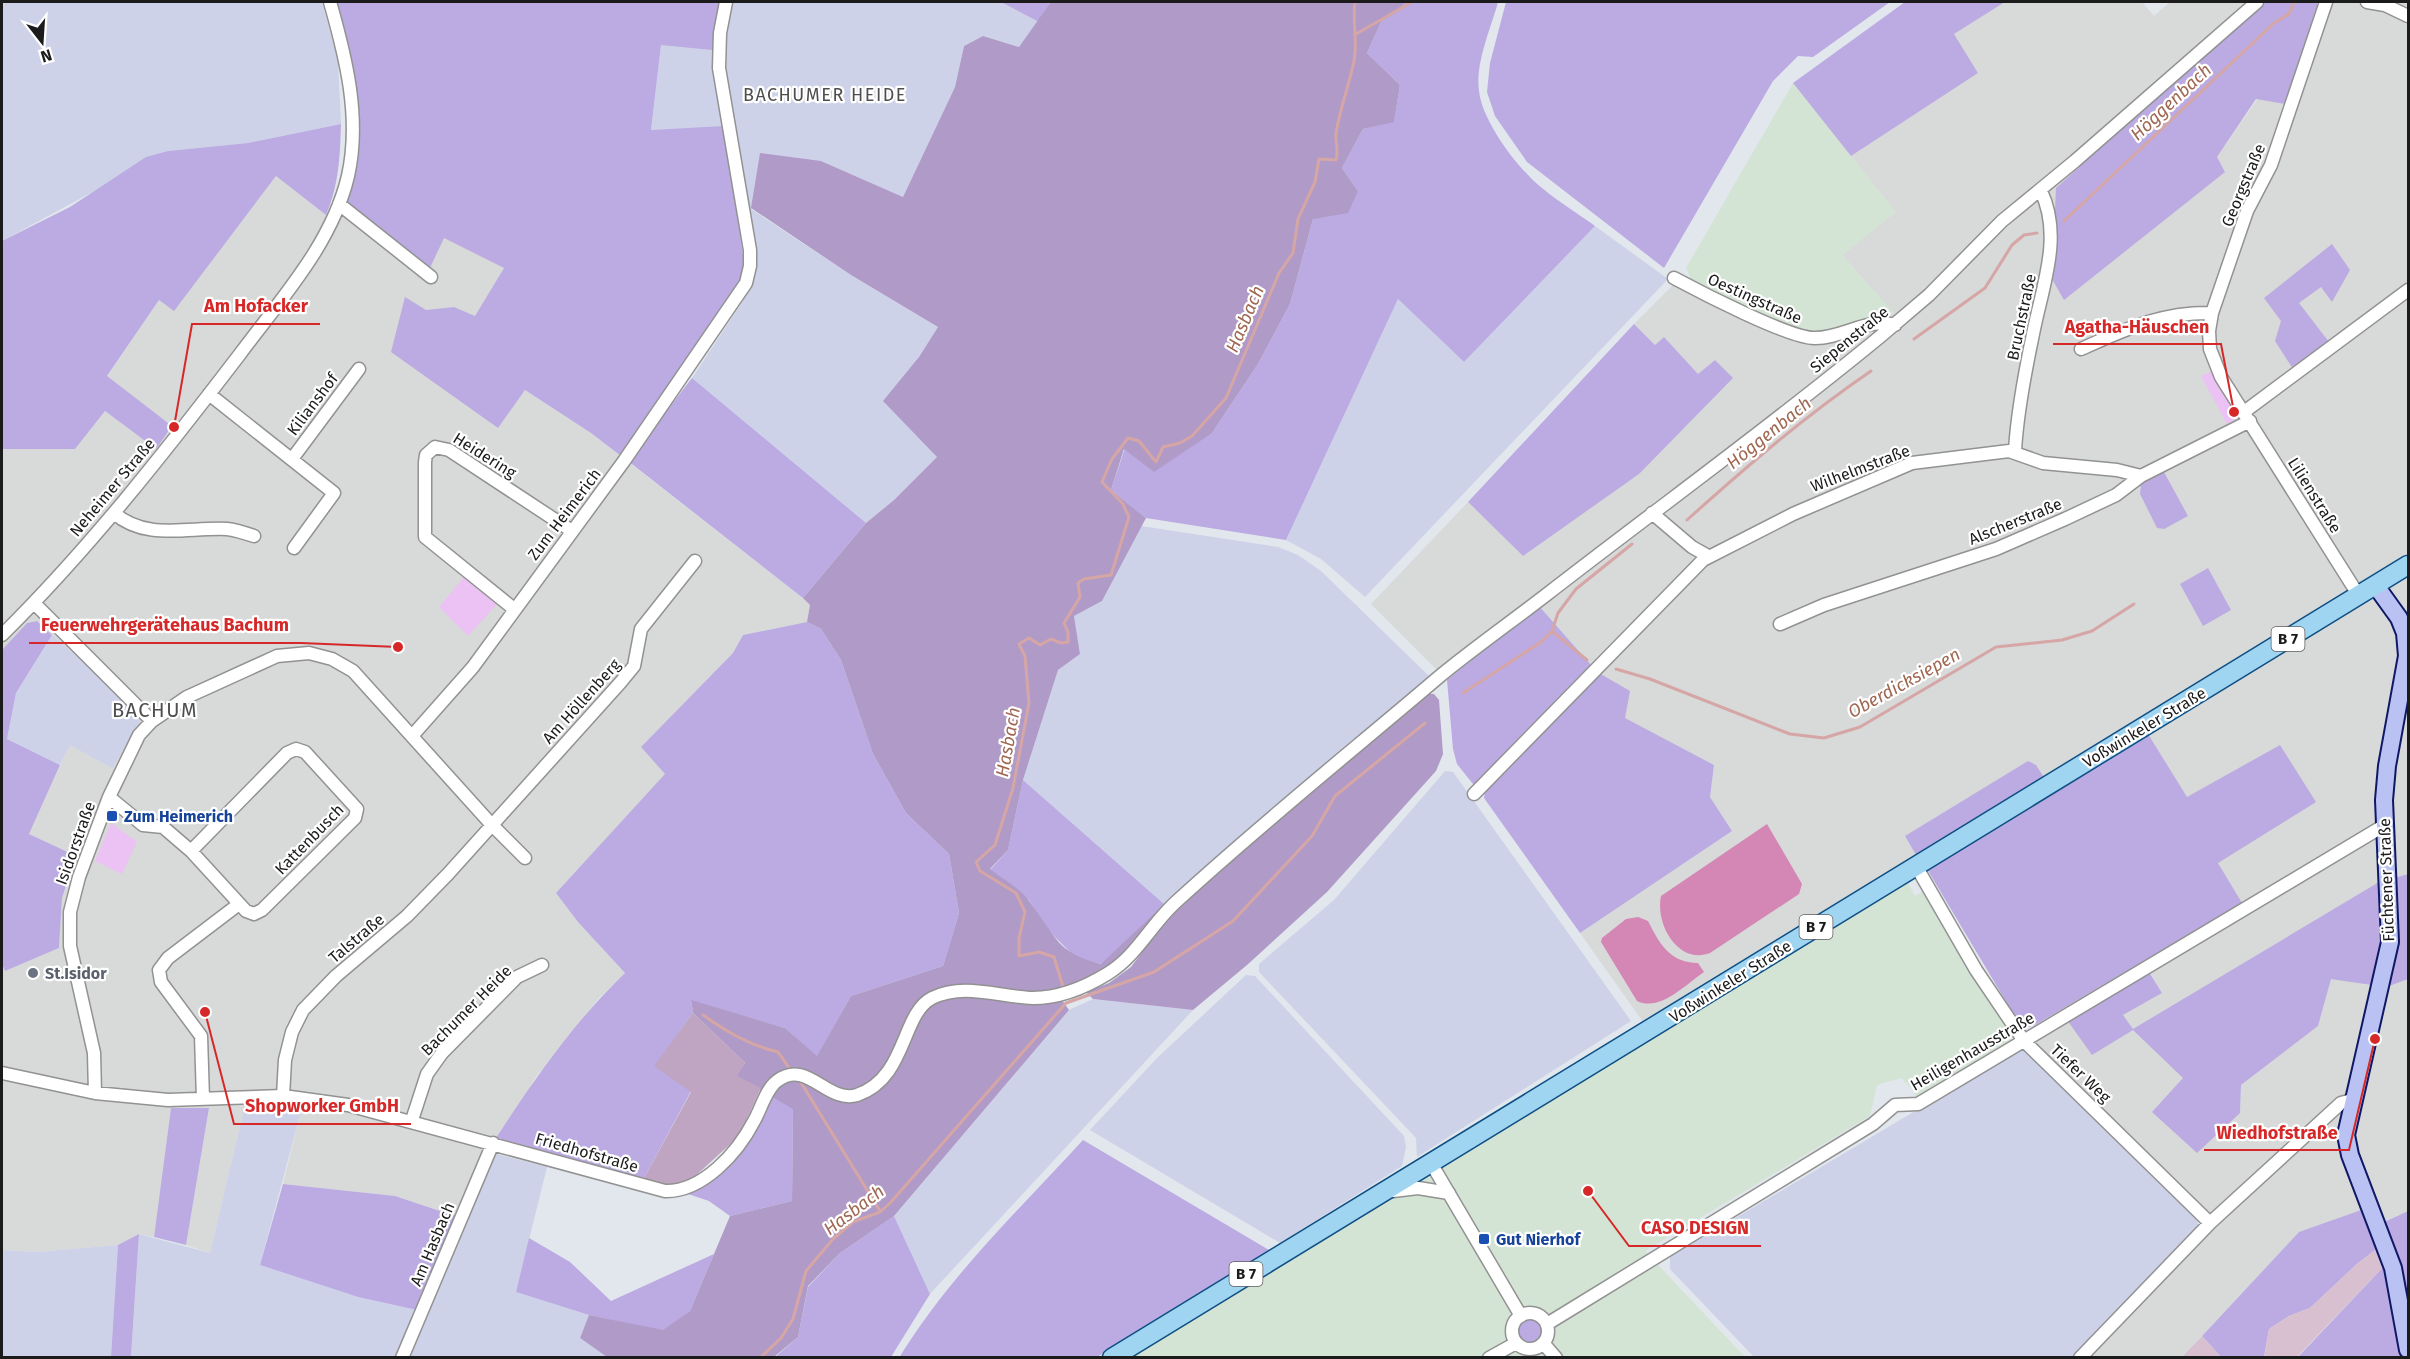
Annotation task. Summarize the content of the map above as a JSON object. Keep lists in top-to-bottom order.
{
  "streets": {
    "main road": ["B 7", "Voßwinkeler Straße"],
    "street": [
      "Georgstraße",
      "Oestingstraße",
      "Bruchstraße",
      "Siepenstraße",
      "Kilianshof",
      "Heidering",
      "Wilhelmstraße",
      "Neheimer Straße",
      "Lilienstraße",
      "Zum Heimerich",
      "Alscherstraße",
      "Am Höllenberg",
      "Kattenbusch",
      "Isidorstraße",
      "Füchtener Straße",
      "Talstraße",
      "Bachumer Heide",
      "Heiligenhausstraße",
      "Tiefer Weg",
      "Friedhofstraße",
      "Am Hasbach"
    ]
  },
  "crossings": [
    ["Georgstraße", "Lilienstraße"],
    ["Georgstraße", "Alscherstraße"],
    ["Oestingstraße", "Siepenstraße"],
    ["Bruchstraße", "Siepenstraße"],
    ["Bruchstraße", "Wilhelmstraße"],
    ["Siepenstraße", "Friedhofstraße"],
    ["Kilianshof", "Neheimer Straße"],
    ["Heidering", "Zum Heimerich"],
    ["Wilhelmstraße", "Alscherstraße"],
    ["Lilienstraße", "Alscherstraße"],
    ["Lilienstraße", "Voßwinkeler Straße"],
    ["Am Höllenberg", "Talstraße"],
    ["Voßwinkeler Straße", "Füchtener Straße"],
    ["Voßwinkeler Straße", "Tiefer Weg"],
    ["Isidorstraße", "Friedhofstraße"],
    ["Füchtener Straße", "Heiligenhausstraße"],
    ["Talstraße", "Friedhofstraße"],
    ["Bachumer Heide", "Friedhofstraße"],
    ["Heiligenhausstraße", "Tiefer Weg"],
    ["Friedhofstraße", "Am Hasbach"]
  ],
  "districts": ["BACHUMER HEIDE", "BACHUM"],
  "water": ["Höggenbach", "Hasbach", "Oberdicksiepen"],
  "places": {
    "other": [
      "Agatha-Häuschen",
      "Am Hofacker",
      "Feuerwehrgerätehaus Bachum",
      "St.Isidor",
      "Shopworker GmbH",
      "Wiedhofstraße",
      "CASO DESIGN"
    ],
    "transit": ["Zum Heimerich", "Gut Nierhof"]
  },
  "north": "bottom"
}
